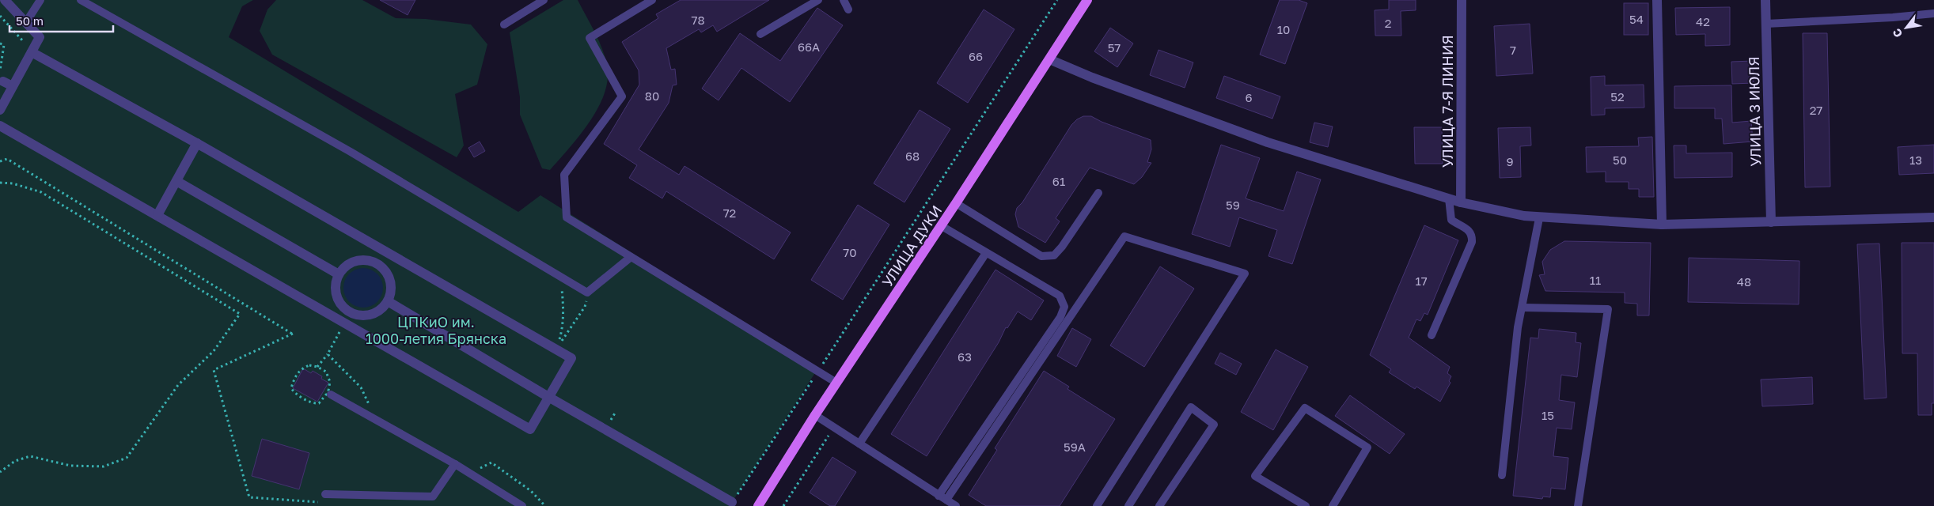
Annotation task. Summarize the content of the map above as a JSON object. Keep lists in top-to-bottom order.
{
  "streets": {
    "main road": ["УЛИЦА ДУКИ"],
    "street": ["УЛИЦА 7-Я ЛИНИЯ", "УЛИЦА 3 ИЮЛЯ"]
  },
  "parks": ["ЦПКиО им. 1000-летия Брянска"],
  "house_numbers": [
    "54",
    "78",
    "42",
    "2",
    "10",
    "66А",
    "57",
    "7",
    "66",
    "80",
    "52",
    "6",
    "27",
    "68",
    "50",
    "13",
    "9",
    "61",
    "59",
    "72",
    "70",
    "11",
    "17",
    "48",
    "63",
    "15",
    "59А"
  ],
  "scale_bar": "50 m",
  "north": "bottom left"
}
